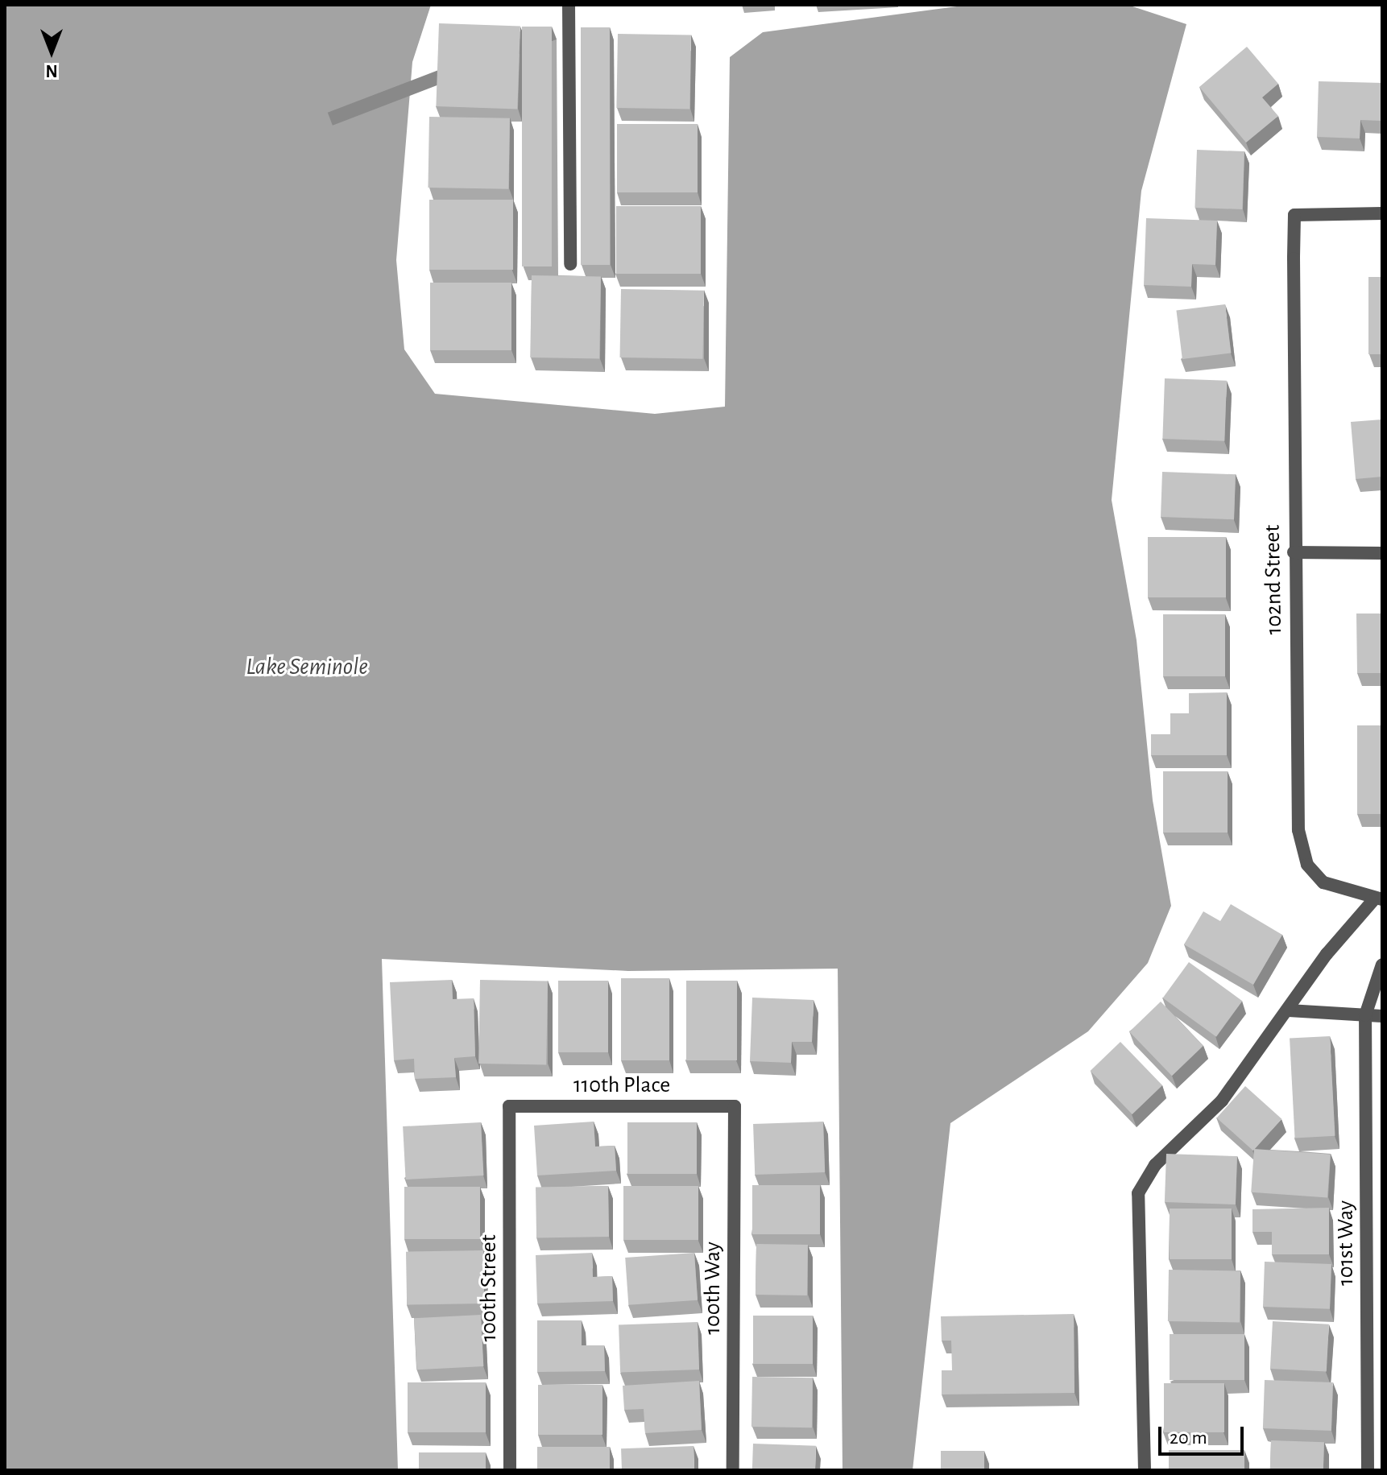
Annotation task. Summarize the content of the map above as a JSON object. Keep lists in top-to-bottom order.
{
  "streets": {
    "street": [
      "102nd Street",
      "110th Place",
      "101st Way",
      "100th Street",
      "100th Way"
    ]
  },
  "crossings": [
    ["110th Place", "100th Street"],
    ["110th Place", "100th Way"]
  ],
  "water": ["Lake Seminole"],
  "scale_bar": "20 m",
  "north": "bottom"
}
